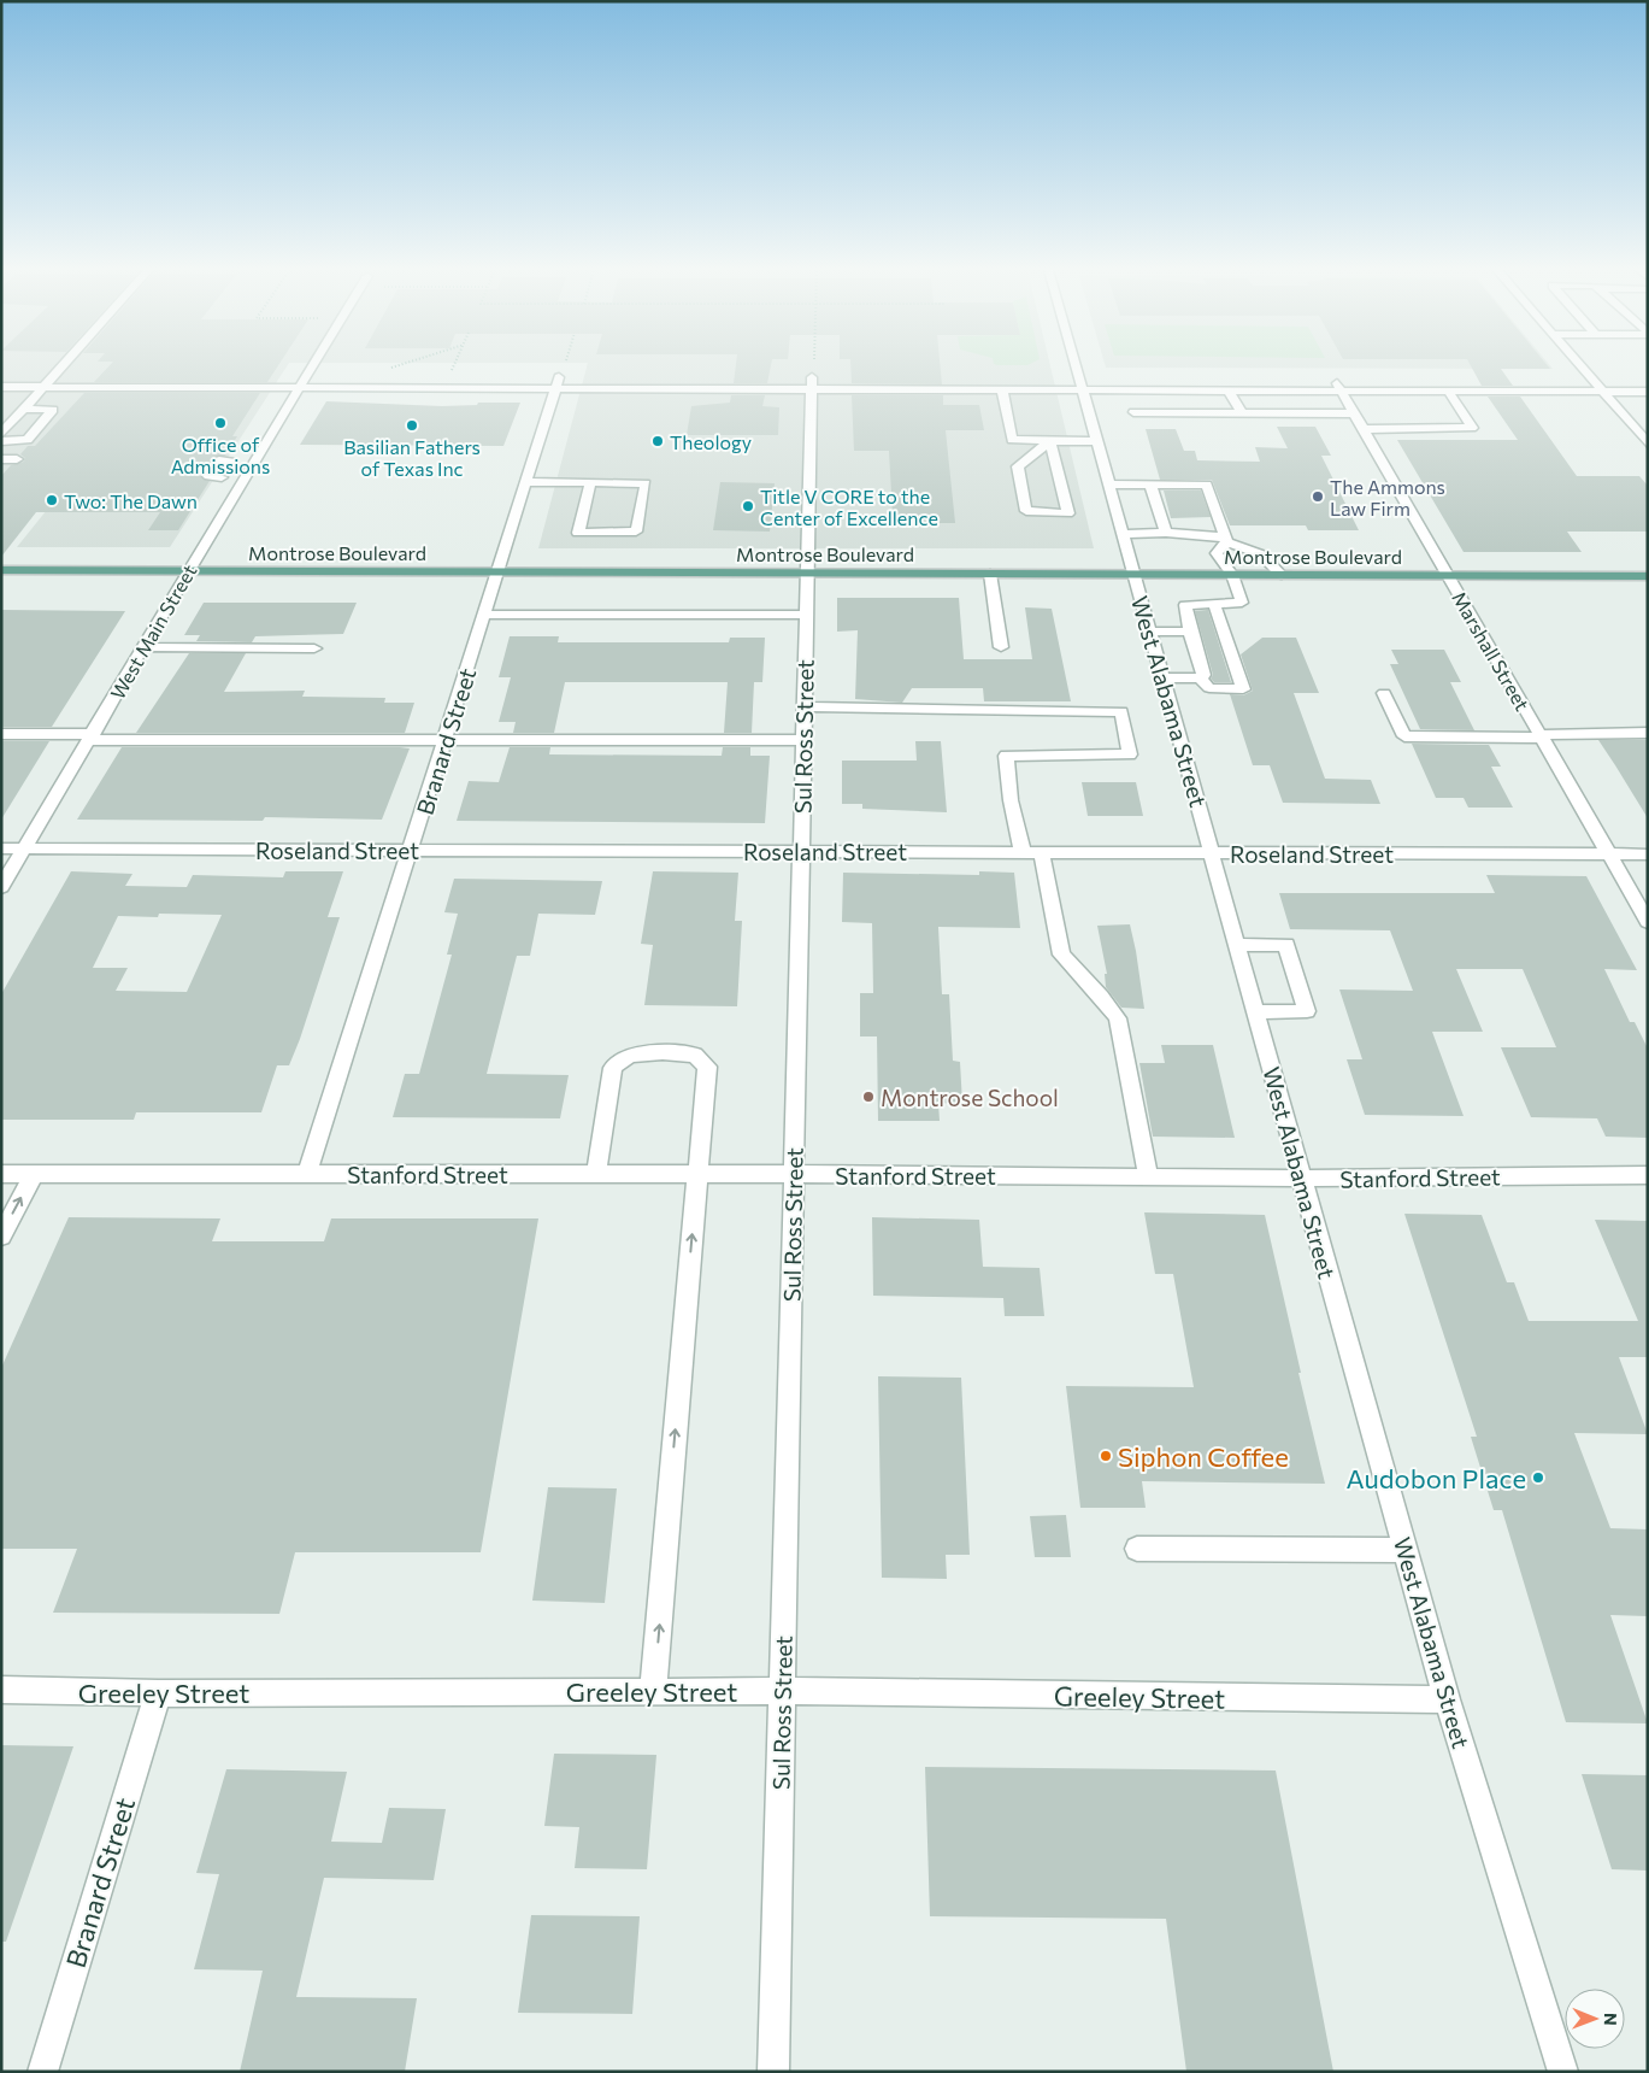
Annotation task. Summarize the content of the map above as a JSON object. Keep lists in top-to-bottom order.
{
  "streets": {
    "main road": ["Montrose Boulevard"],
    "street": [
      "West Main Street",
      "Marshall Street",
      "West Alabama Street",
      "Sul Ross Street",
      "Branard Street",
      "Roseland Street",
      "Stanford Street",
      "Greeley Street"
    ]
  },
  "crossings": [
    ["Montrose Boulevard", "West Main Street"],
    ["Montrose Boulevard", "Marshall Street"],
    ["Montrose Boulevard", "West Alabama Street"],
    ["Montrose Boulevard", "Sul Ross Street"],
    ["Montrose Boulevard", "Branard Street"],
    ["West Main Street", "Roseland Street"],
    ["Marshall Street", "Roseland Street"],
    ["West Alabama Street", "Roseland Street"],
    ["West Alabama Street", "Stanford Street"],
    ["West Alabama Street", "Greeley Street"],
    ["Sul Ross Street", "Roseland Street"],
    ["Sul Ross Street", "Stanford Street"],
    ["Sul Ross Street", "Greeley Street"],
    ["Branard Street", "Roseland Street"],
    ["Branard Street", "Stanford Street"],
    ["Branard Street", "Greeley Street"]
  ],
  "places": [
    "Office of Admissions",
    "Basilian Fathers of Texas Inc",
    "Theology",
    "The Ammons Law Firm",
    "Two: The Dawn",
    "Title V CORE to the Center of Excellence",
    "Montrose School",
    "Siphon Coffee",
    "Audobon Place"
  ],
  "north": "right"
}
